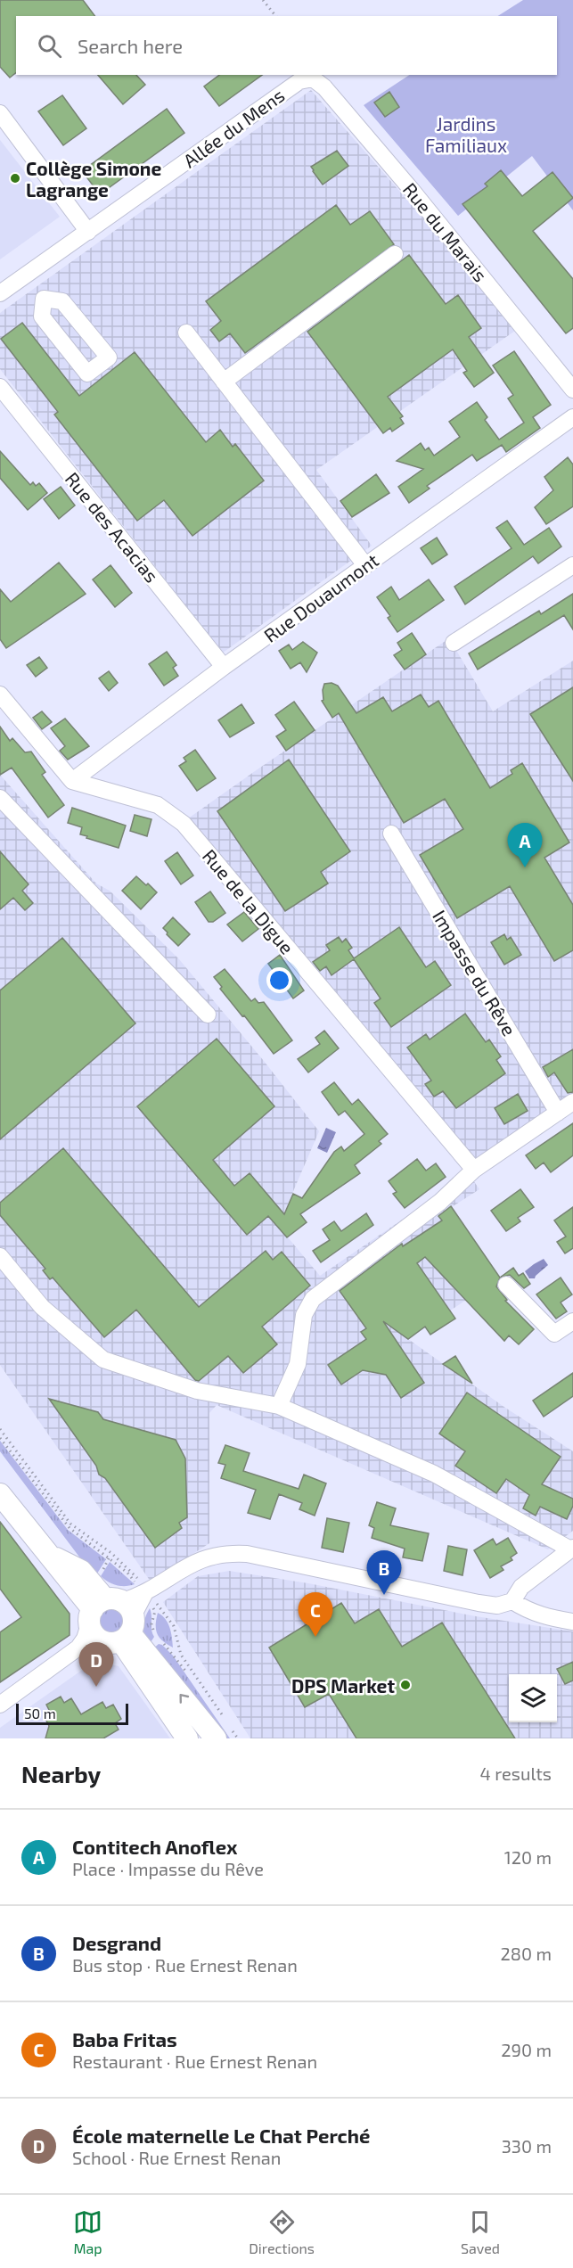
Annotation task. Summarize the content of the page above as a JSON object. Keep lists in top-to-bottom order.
{
  "streets": {
    "street": [
      "Allée du Mens",
      "Rue du Marais",
      "Rue des Acacias",
      "Rue Douaumont",
      "Rue de la Digue",
      "Impasse du Rêve"
    ]
  },
  "crossings": [
    ["Allée du Mens", "Rue du Marais"],
    ["Rue des Acacias", "Rue Douaumont"],
    ["Rue Douaumont", "Rue de la Digue"]
  ],
  "parks": ["Jardins Familiaux"],
  "places": ["Collège Simone Lagrange", "DPS Market"],
  "scale_bar": "50 m",
  "page": {
    "search": "Search here",
    "pins": [
      "A",
      "B",
      "C",
      "D"
    ],
    "scale": "50 m",
    "heading": ["Nearby", "4 results"],
    "list": [
      {
        "mark": "A",
        "name": "Contitech Anoflex",
        "note": "Place · Impasse du Rêve",
        "value": "120 m"
      },
      {
        "mark": "B",
        "name": "Desgrand",
        "note": "Bus stop · Rue Ernest Renan",
        "value": "280 m"
      },
      {
        "mark": "C",
        "name": "Baba Fritas",
        "note": "Restaurant · Rue Ernest Renan",
        "value": "290 m"
      },
      {
        "mark": "D",
        "name": "École maternelle Le Chat Perché",
        "note": "School · Rue Ernest Renan",
        "value": "330 m"
      }
    ],
    "nav": ["Map", "Directions", "Saved"]
  }
}
